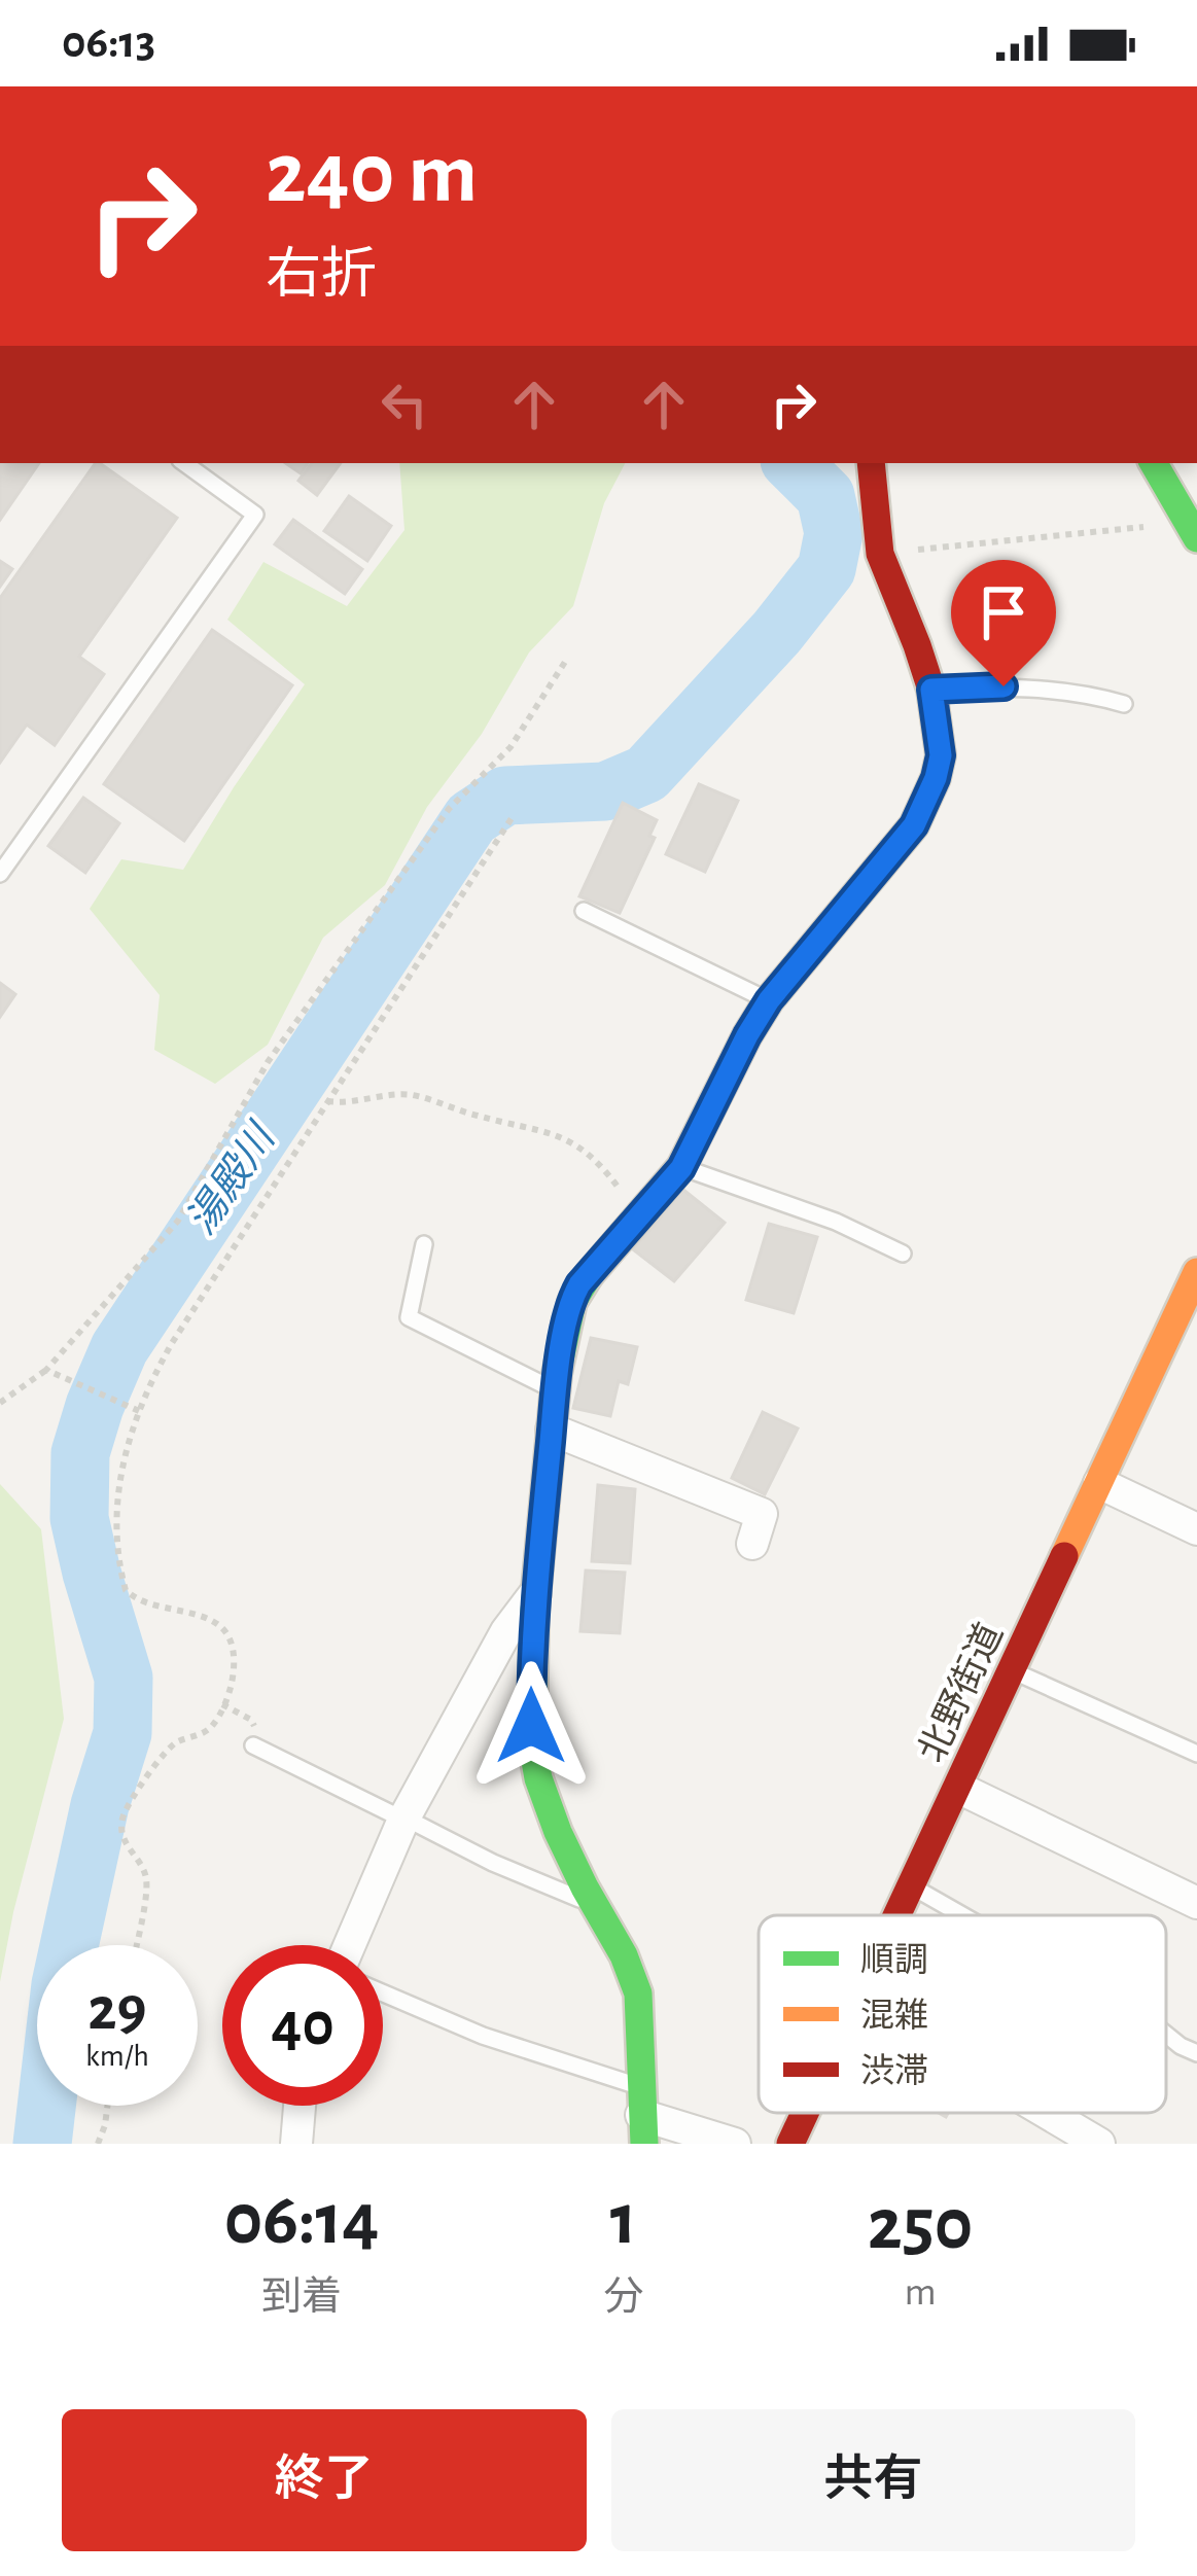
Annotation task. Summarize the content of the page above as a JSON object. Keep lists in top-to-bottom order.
{
  "streets": {
    "street": ["北野街道"]
  },
  "water": ["湯殿川"],
  "legend": ["順調", "混雑", "渋滞"],
  "page": {
    "status": "06:13",
    "turn": ["240 m", "右折"],
    "speed": "29 km/h",
    "limit": "40",
    "eta": [
      "06:14",
      "到着",
      "1",
      "分",
      "250",
      "m"
    ],
    "buttons": ["終了", "共有"]
  }
}
